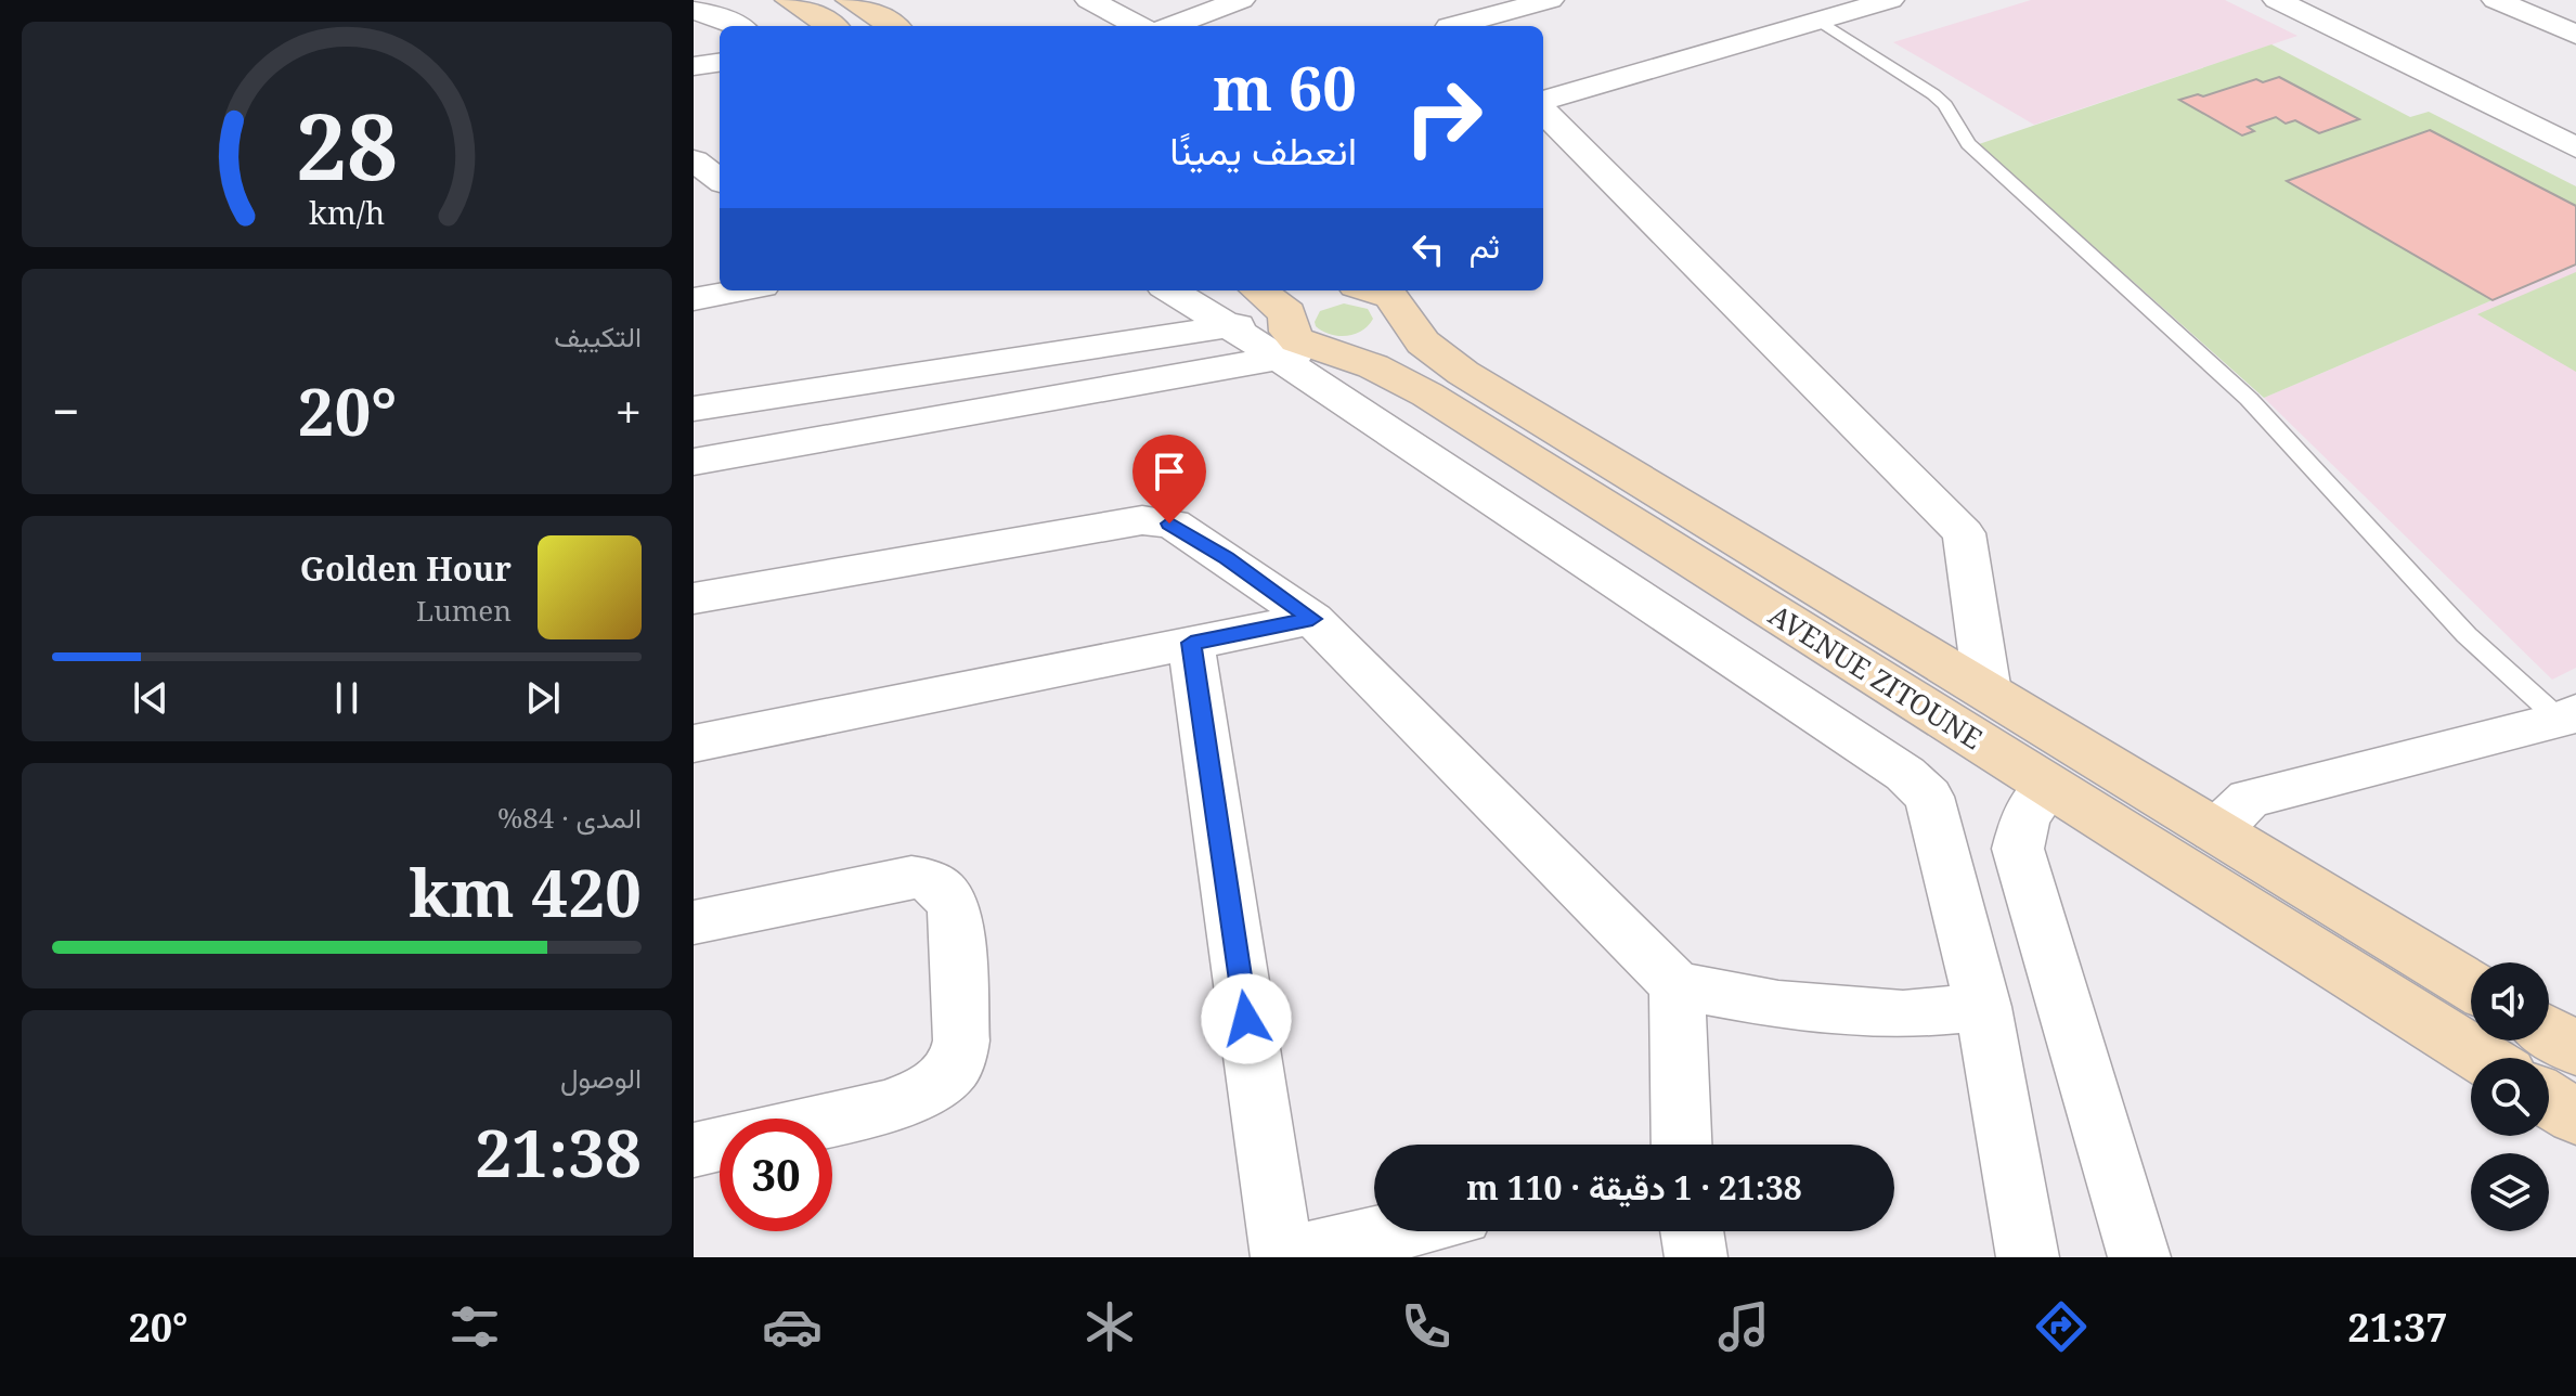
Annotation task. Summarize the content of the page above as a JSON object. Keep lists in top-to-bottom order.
{
  "streets": {
    "main road": ["AVENUE ZITOUNE"]
  },
  "page": {
    "turn": ["60 m", "انعطف يمينًا"],
    "then": "ثم",
    "tile": [
      "التكييف",
      ["المدى · 84%", "420 km"],
      ["الوصول", "21:38"]
    ],
    "heat": ["−", "20°", "+"],
    "song": ["Golden Hour", "Lumen"],
    "limit": "30",
    "trip": "21:38 · 1 دقيقة · 110 m",
    "tabs": ["21:37", "20°"],
    "gauge": ["28", "km/h"]
  }
}
